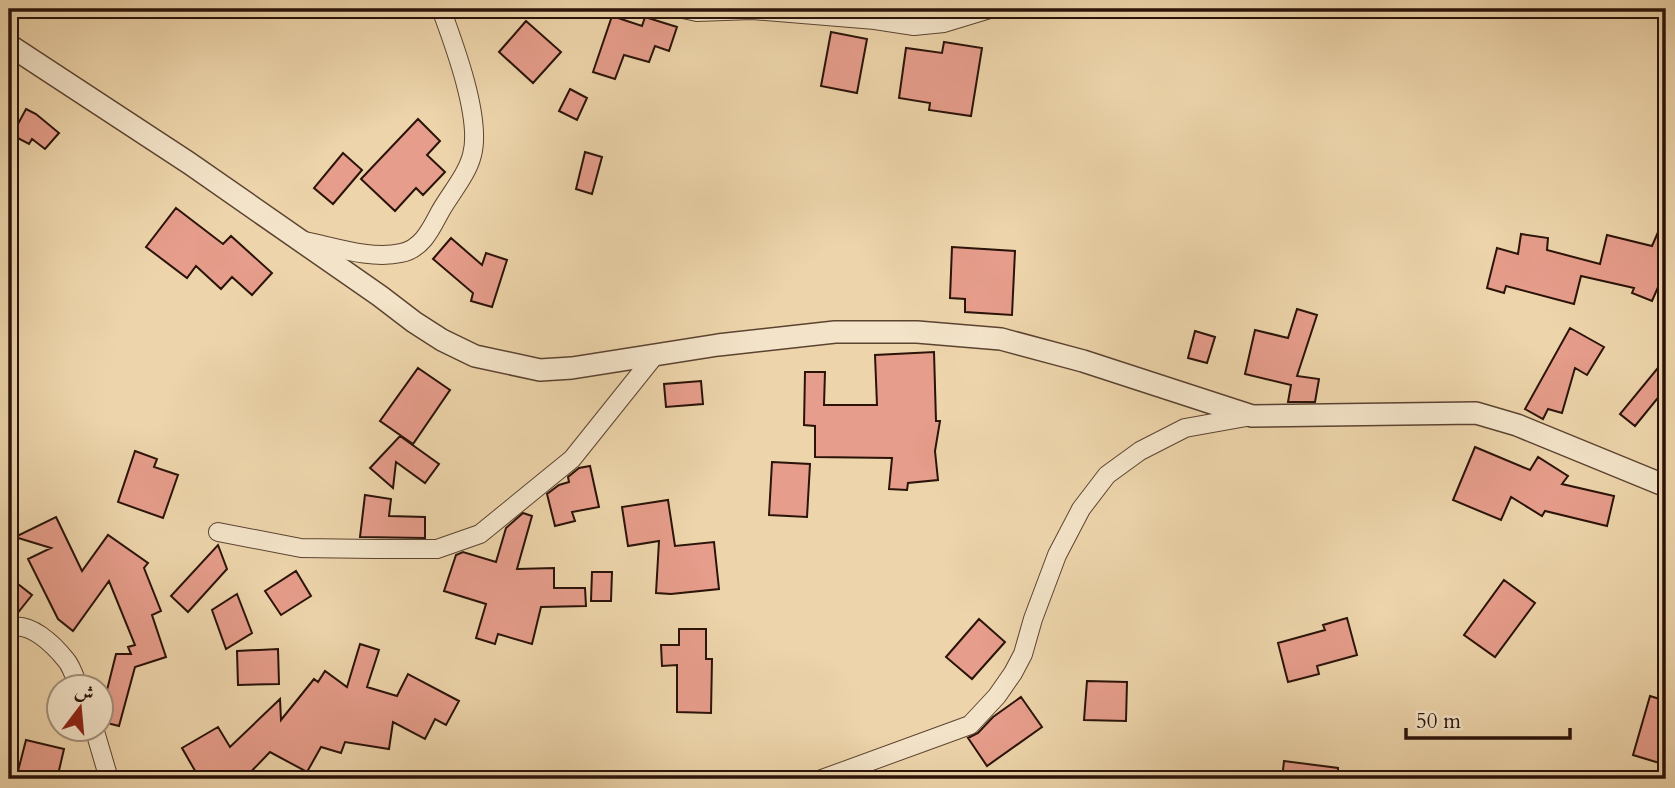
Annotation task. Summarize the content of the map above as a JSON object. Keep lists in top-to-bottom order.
{
  "scale_bar": "50 m",
  "north": "top"
}
